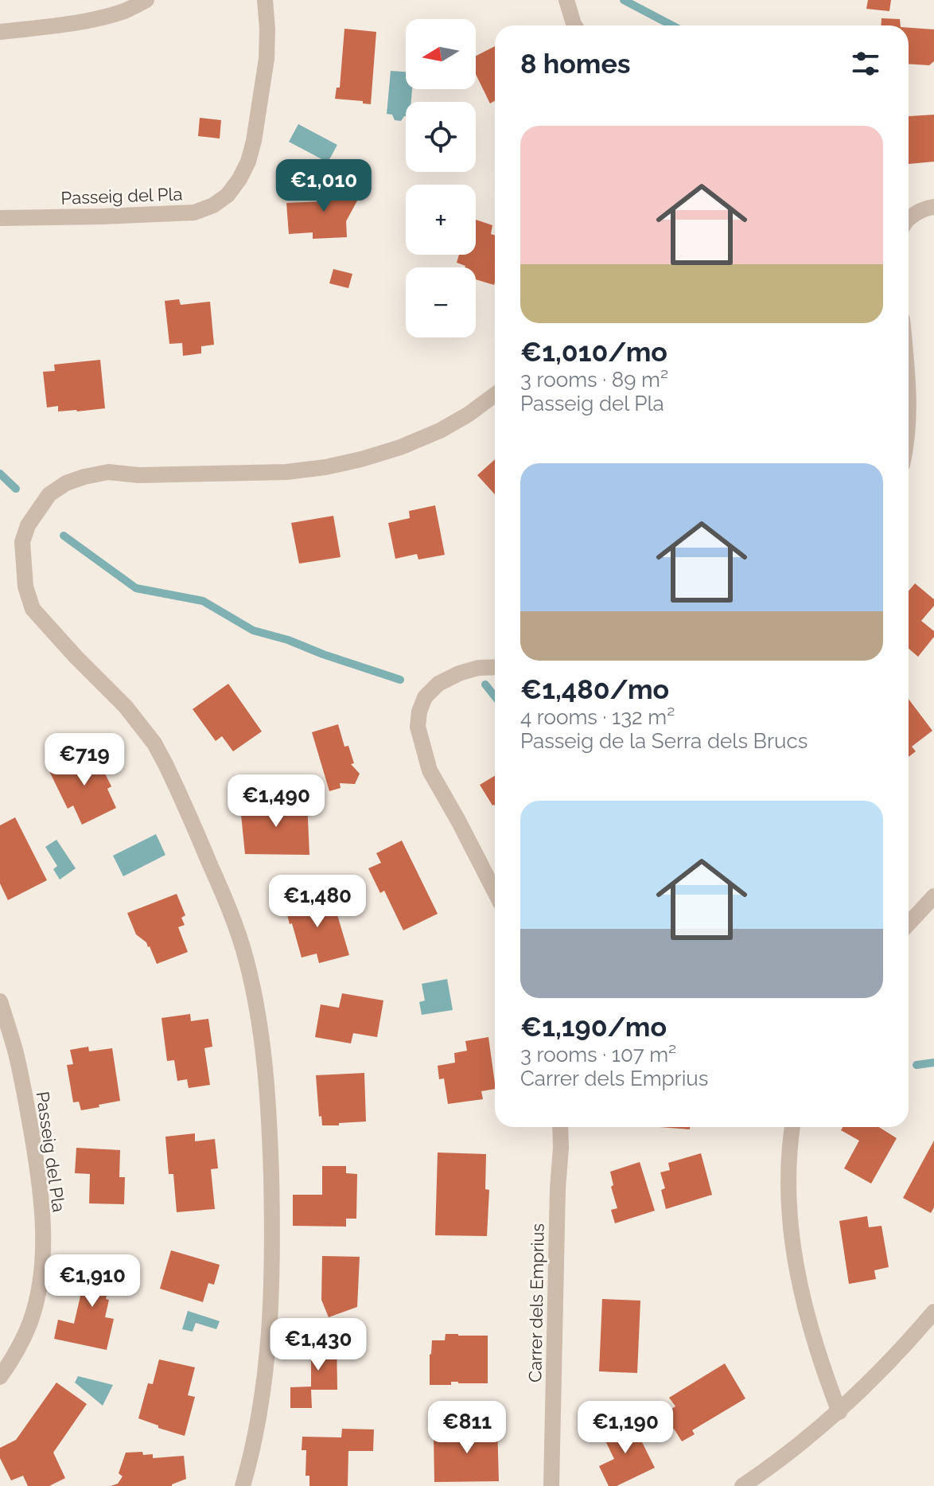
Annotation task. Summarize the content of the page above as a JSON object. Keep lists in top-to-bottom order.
{
  "streets": {
    "street": ["Passeig del Pla", "Carrer dels Emprius"]
  },
  "north": "left",
  "page": {
    "map_buttons": ["+", "−"],
    "heading": "8 homes",
    "list": [
      {
        "name": "€1,010/mo",
        "note": "3 rooms · 89 m² · Passeig del Pla"
      },
      {
        "name": "€1,480/mo",
        "note": "4 rooms · 132 m² · Passeig de la Serra dels Brucs"
      },
      {
        "name": "€1,190/mo",
        "note": "3 rooms · 107 m² · Carrer dels Emprius"
      }
    ],
    "price": [
      "€1,010",
      "€719",
      "€1,490",
      "€1,480",
      "€1,910",
      "€1,430",
      "€811",
      "€1,190"
    ]
  }
}
